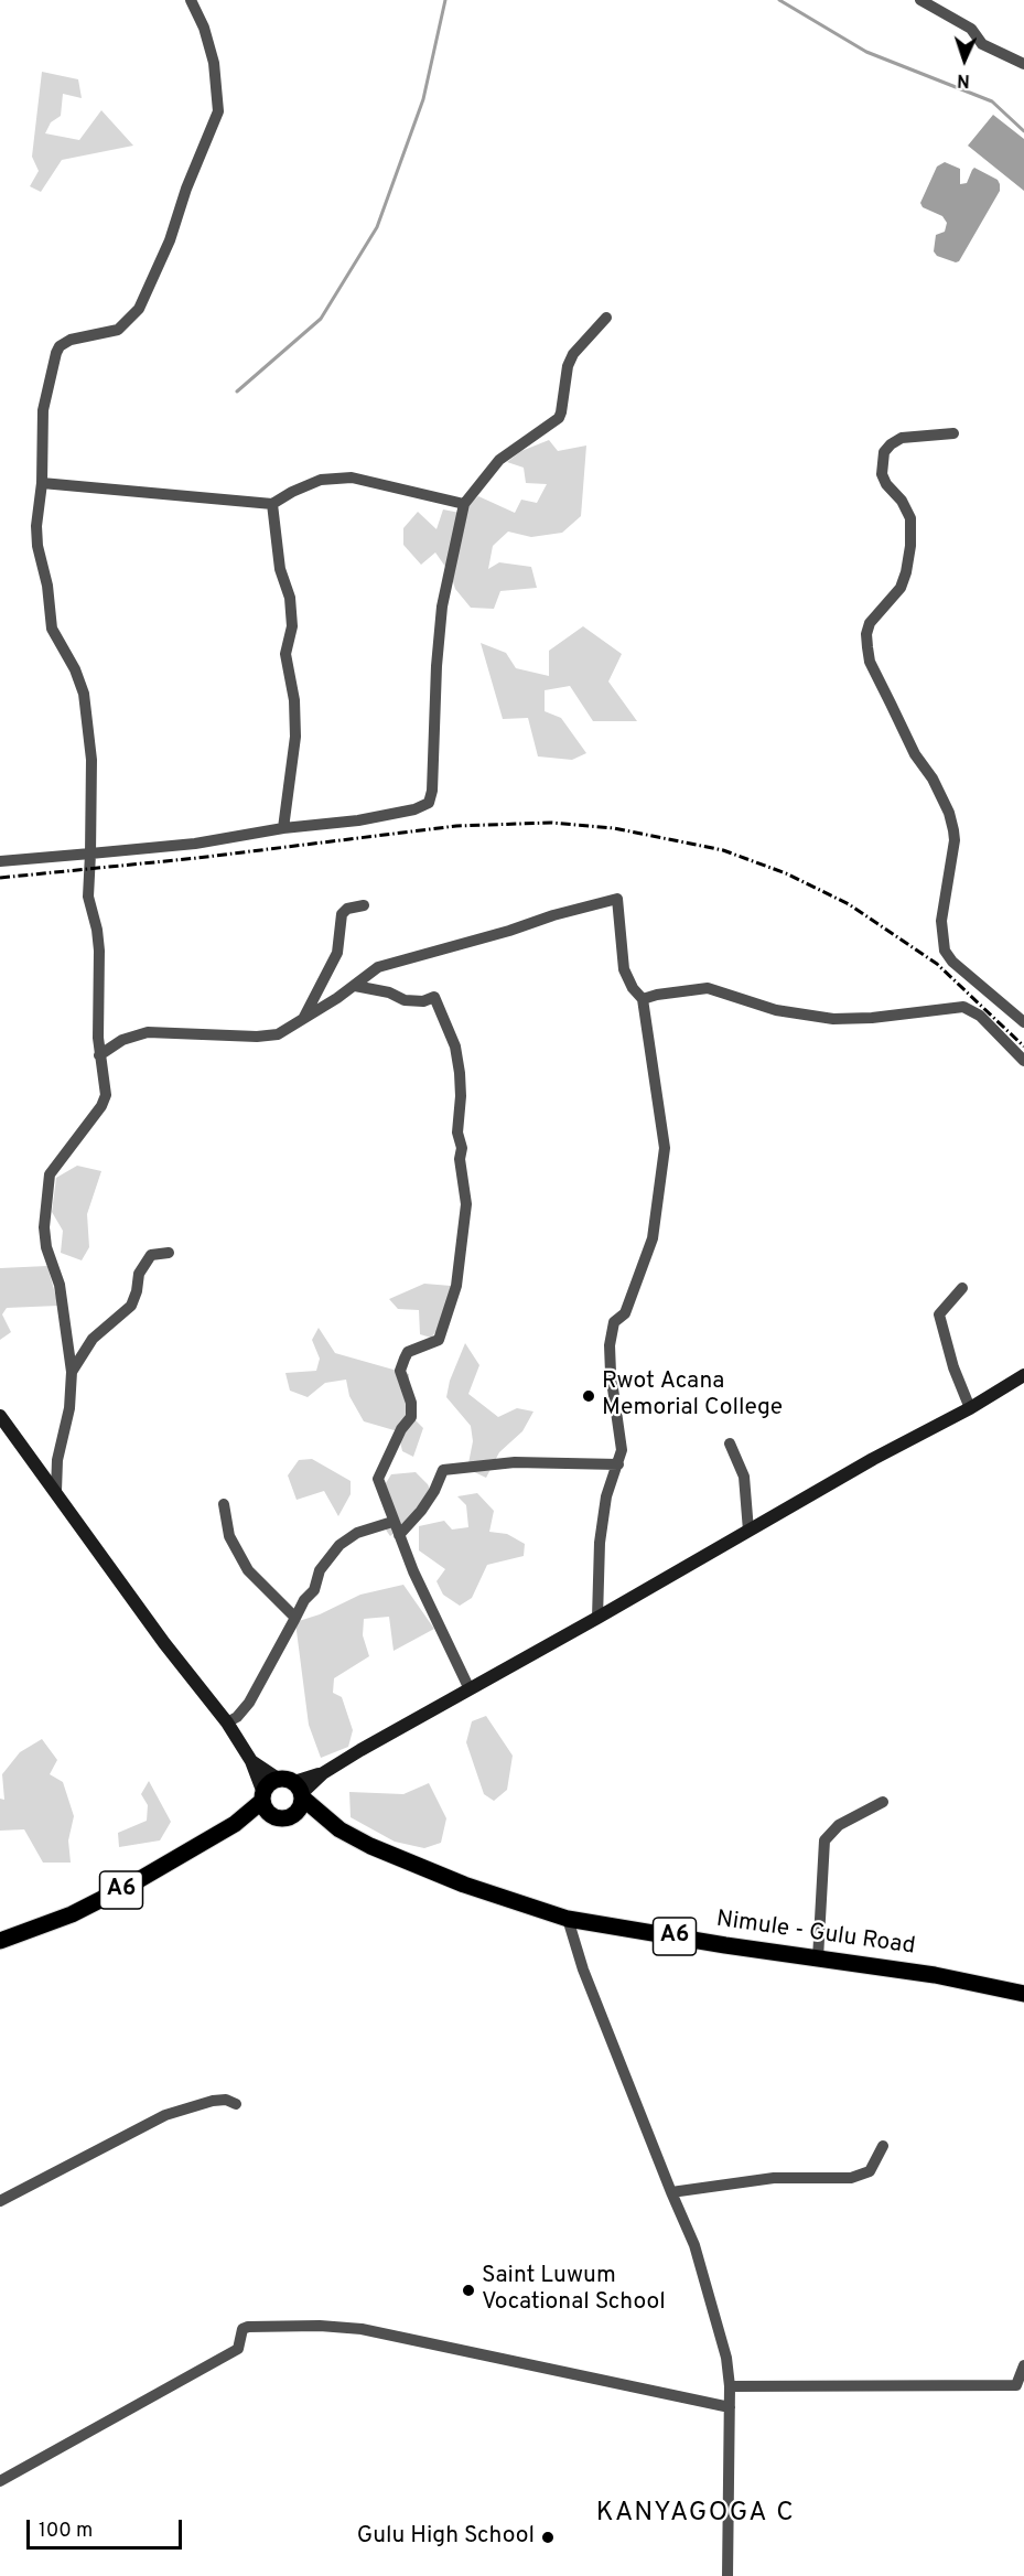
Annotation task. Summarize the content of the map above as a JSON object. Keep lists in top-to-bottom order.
{
  "streets": {
    "main road": ["A6", "Nimule - Gulu Road"]
  },
  "crossings": [
    ["A6", "Nimule - Gulu Road"]
  ],
  "districts": ["KANYAGOGA C"],
  "places": ["Rwot Acana Memorial College", "Saint Luwum Vocational School", "Gulu High School"],
  "scale_bar": "100 m",
  "north": "bottom"
}
